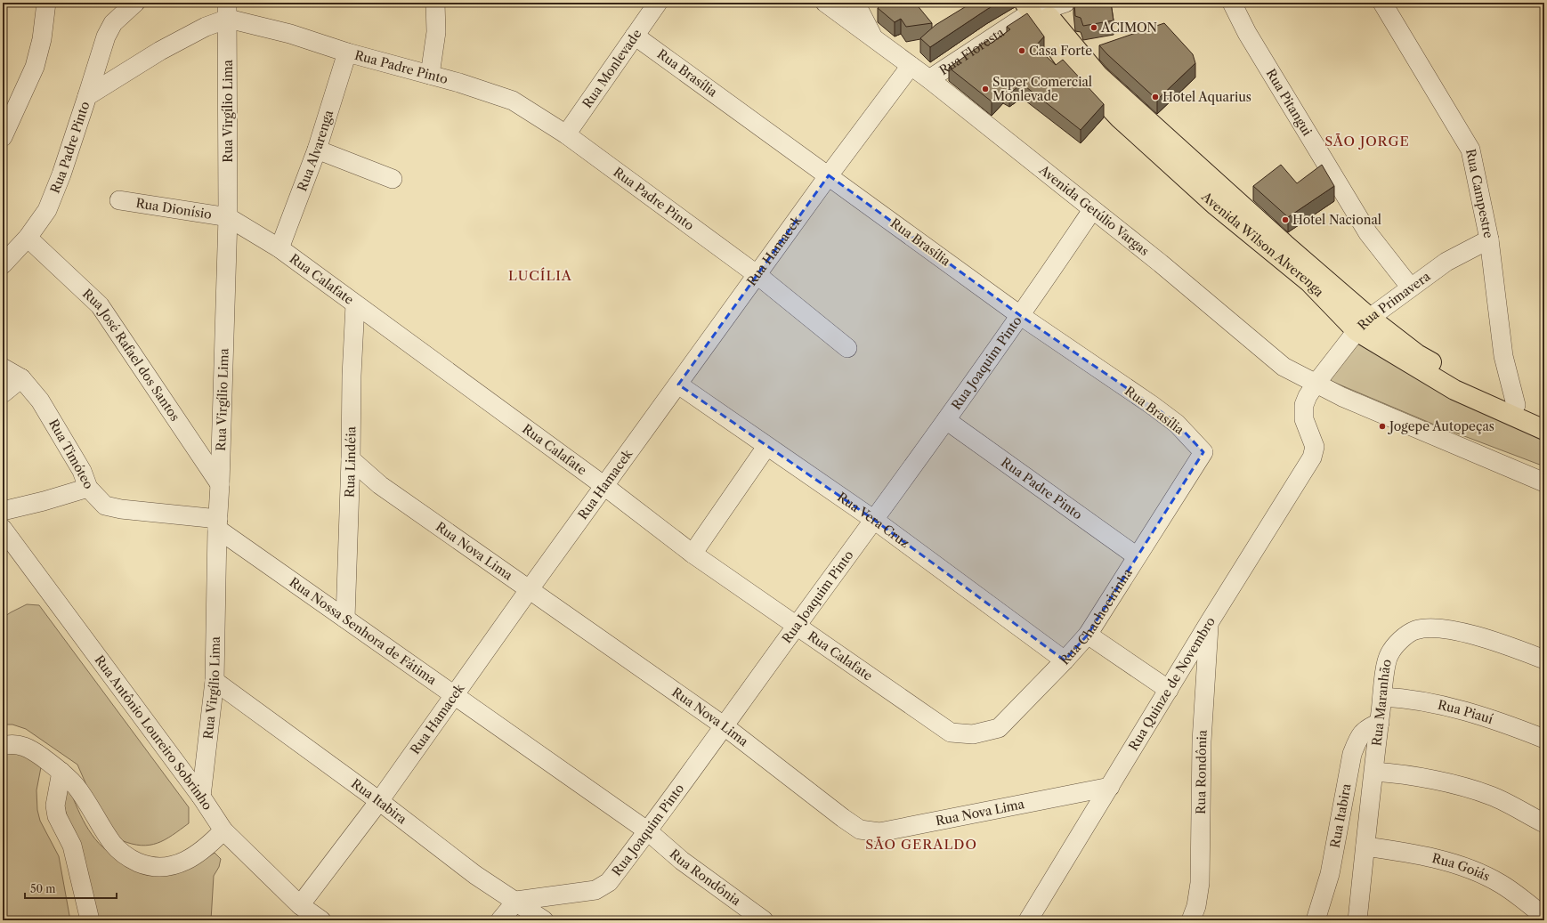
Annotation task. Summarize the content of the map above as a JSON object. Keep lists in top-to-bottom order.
{
  "streets": {
    "main road": ["Avenida Wilson Alverenga"],
    "street": [
      "Rua Floresta",
      "Rua Padre Pinto",
      "Rua Monlevade",
      "Rua Brasília",
      "Rua Pitangui",
      "Rua Virgílio Lima",
      "Rua Alvarenga",
      "Rua Campestre",
      "Rua Dionísio",
      "Avenida Getúlio Vargas",
      "Rua Hamacek",
      "Rua Calafate",
      "Rua Primavera",
      "Rua José Rafael dos Santos",
      "Rua Joaquim Pinto",
      "Rua Timóteo",
      "Rua Lindéia",
      "Rua Vera Cruz",
      "Rua Nova Lima",
      "Rua Chachoeirinha",
      "Rua Nossa Senhora de Fátima",
      "Rua Quinze de Novembro",
      "Rua Maranhão",
      "Rua Piauí",
      "Rua Antônio Loureiro Sobrinho",
      "Rua Rondônia",
      "Rua Itabira",
      "Rua Goiás"
    ]
  },
  "crossings": [
    ["Rua Floresta", "Avenida Getúlio Vargas"],
    ["Rua Floresta", "Avenida Wilson Alverenga"],
    ["Rua Padre Pinto", "Rua Monlevade"],
    ["Rua Padre Pinto", "Rua Virgílio Lima"],
    ["Rua Padre Pinto", "Rua Alvarenga"],
    ["Rua Padre Pinto", "Rua Hamacek"],
    ["Rua Padre Pinto", "Rua José Rafael dos Santos"],
    ["Rua Padre Pinto", "Rua Joaquim Pinto"],
    ["Rua Padre Pinto", "Rua Chachoeirinha"],
    ["Rua Monlevade", "Rua Brasília"],
    ["Rua Brasília", "Rua Hamacek"],
    ["Rua Brasília", "Rua Joaquim Pinto"],
    ["Rua Brasília", "Rua Chachoeirinha"],
    ["Rua Pitangui", "Rua Primavera"],
    ["Rua Virgílio Lima", "Rua Dionísio"],
    ["Rua Virgílio Lima", "Rua Calafate"],
    ["Rua Virgílio Lima", "Rua José Rafael dos Santos"],
    ["Rua Virgílio Lima", "Rua Timóteo"],
    ["Rua Virgílio Lima", "Rua Nossa Senhora de Fátima"],
    ["Rua Virgílio Lima", "Rua Antônio Loureiro Sobrinho"],
    ["Rua Virgílio Lima", "Rua Itabira"],
    ["Rua Alvarenga", "Rua Calafate"],
    ["Rua Campestre", "Avenida Wilson Alverenga"],
    ["Rua Campestre", "Rua Primavera"],
    ["Rua Dionísio", "Rua Calafate"],
    ["Avenida Getúlio Vargas", "Rua Hamacek"],
    ["Avenida Getúlio Vargas", "Rua Primavera"],
    ["Avenida Getúlio Vargas", "Rua Joaquim Pinto"],
    ["Avenida Getúlio Vargas", "Rua Quinze de Novembro"],
    ["Avenida Wilson Alverenga", "Rua Primavera"],
    ["Rua Hamacek", "Rua Calafate"],
    ["Rua Hamacek", "Rua Vera Cruz"],
    ["Rua Hamacek", "Rua Nova Lima"],
    ["Rua Hamacek", "Rua Nossa Senhora de Fátima"],
    ["Rua Hamacek", "Rua Antônio Loureiro Sobrinho"],
    ["Rua Hamacek", "Rua Itabira"],
    ["Rua Calafate", "Rua Joaquim Pinto"],
    ["Rua Calafate", "Rua Lindéia"],
    ["Rua Calafate", "Rua Chachoeirinha"],
    ["Rua Primavera", "Rua Quinze de Novembro"],
    ["Rua Joaquim Pinto", "Rua Vera Cruz"],
    ["Rua Joaquim Pinto", "Rua Nova Lima"],
    ["Rua Joaquim Pinto", "Rua Nossa Senhora de Fátima"],
    ["Rua Joaquim Pinto", "Rua Rondônia"],
    ["Rua Joaquim Pinto", "Rua Itabira"],
    ["Rua Timóteo", "Rua Nossa Senhora de Fátima"],
    ["Rua Lindéia", "Rua Nova Lima"],
    ["Rua Lindéia", "Rua Nossa Senhora de Fátima"],
    ["Rua Vera Cruz", "Rua Chachoeirinha"],
    ["Rua Nova Lima", "Rua Quinze de Novembro"],
    ["Rua Nossa Senhora de Fátima", "Rua Rondônia"],
    ["Rua Quinze de Novembro", "Rua Rondônia"],
    ["Rua Maranhão", "Rua Piauí"],
    ["Rua Maranhão", "Rua Itabira"],
    ["Rua Maranhão", "Rua Goiás"]
  ],
  "districts": ["SÃO JORGE", "LUCÍLIA", "SÃO GERALDO"],
  "places": [
    "ACIMON",
    "Casa Forte",
    "Super Comercial Monlevade",
    "Hotel Aquarius",
    "Hotel Nacional",
    "Jogepe Autopeças"
  ],
  "scale_bar": "50 m"
}
